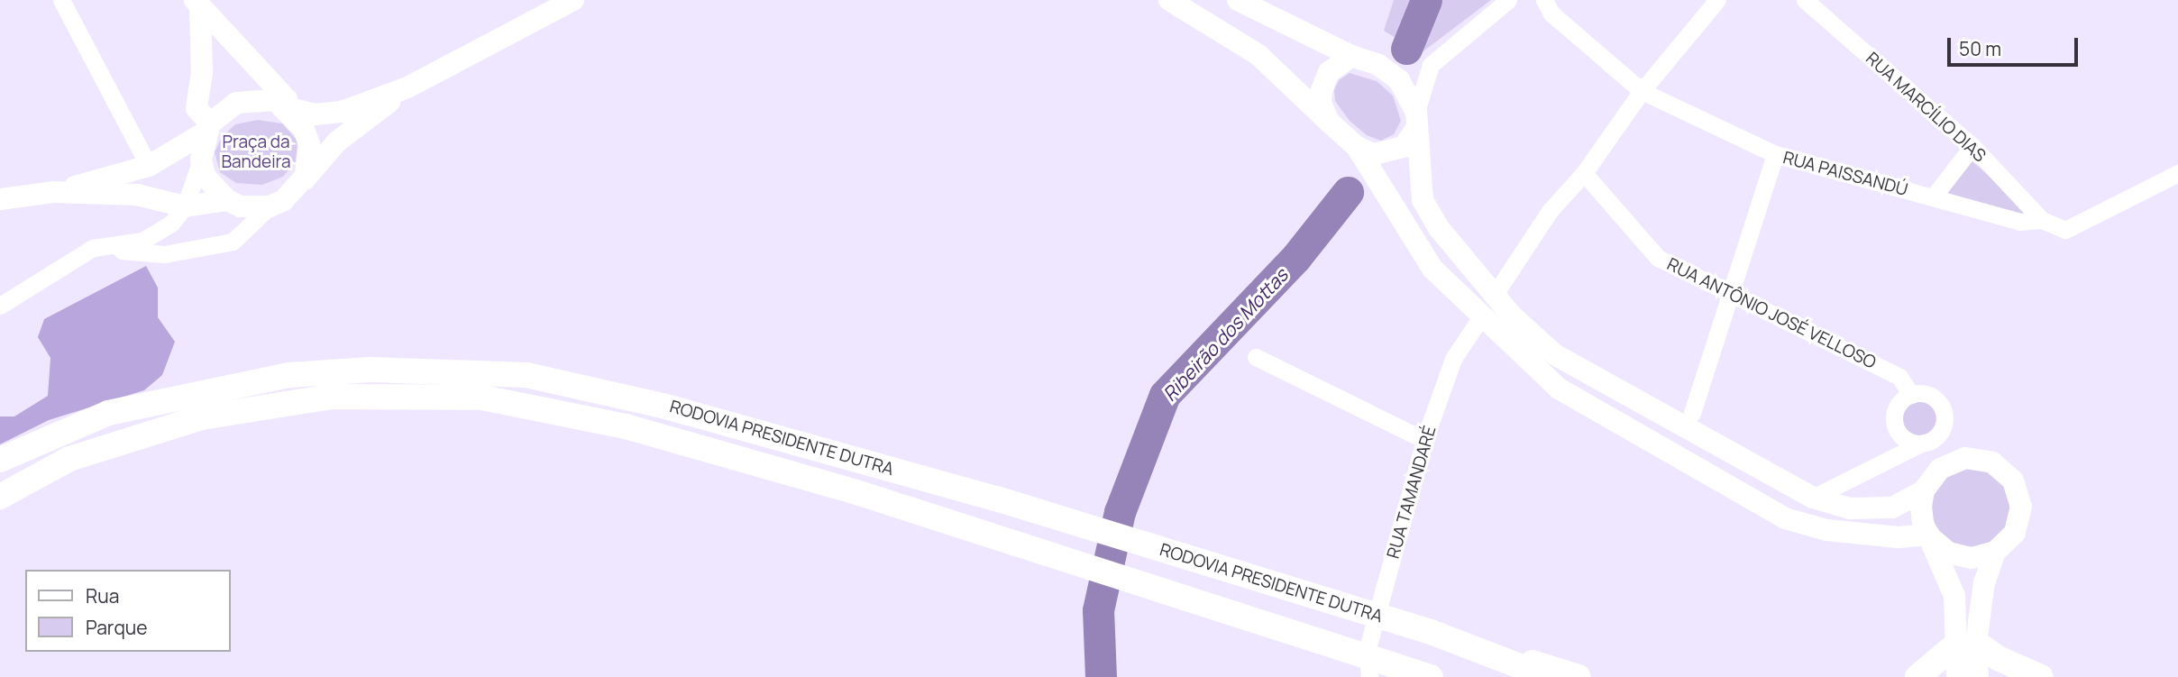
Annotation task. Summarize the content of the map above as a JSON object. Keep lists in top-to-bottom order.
{
  "streets": {
    "highway": ["RODOVIA PRESIDENTE DUTRA"],
    "street": [
      "RUA MARCÍLIO DIAS",
      "RUA PAISSANDÚ",
      "RUA ANTÔNIO JOSÉ VELLOSO",
      "RUA TAMANDARÉ"
    ]
  },
  "crossings": [
    ["RUA MARCÍLIO DIAS", "RUA PAISSANDÚ"]
  ],
  "water": ["Ribeirão dos Mottas"],
  "parks": ["Praça da Bandeira"],
  "legend": ["Rua", "Parque"],
  "scale_bar": "50 m"
}
